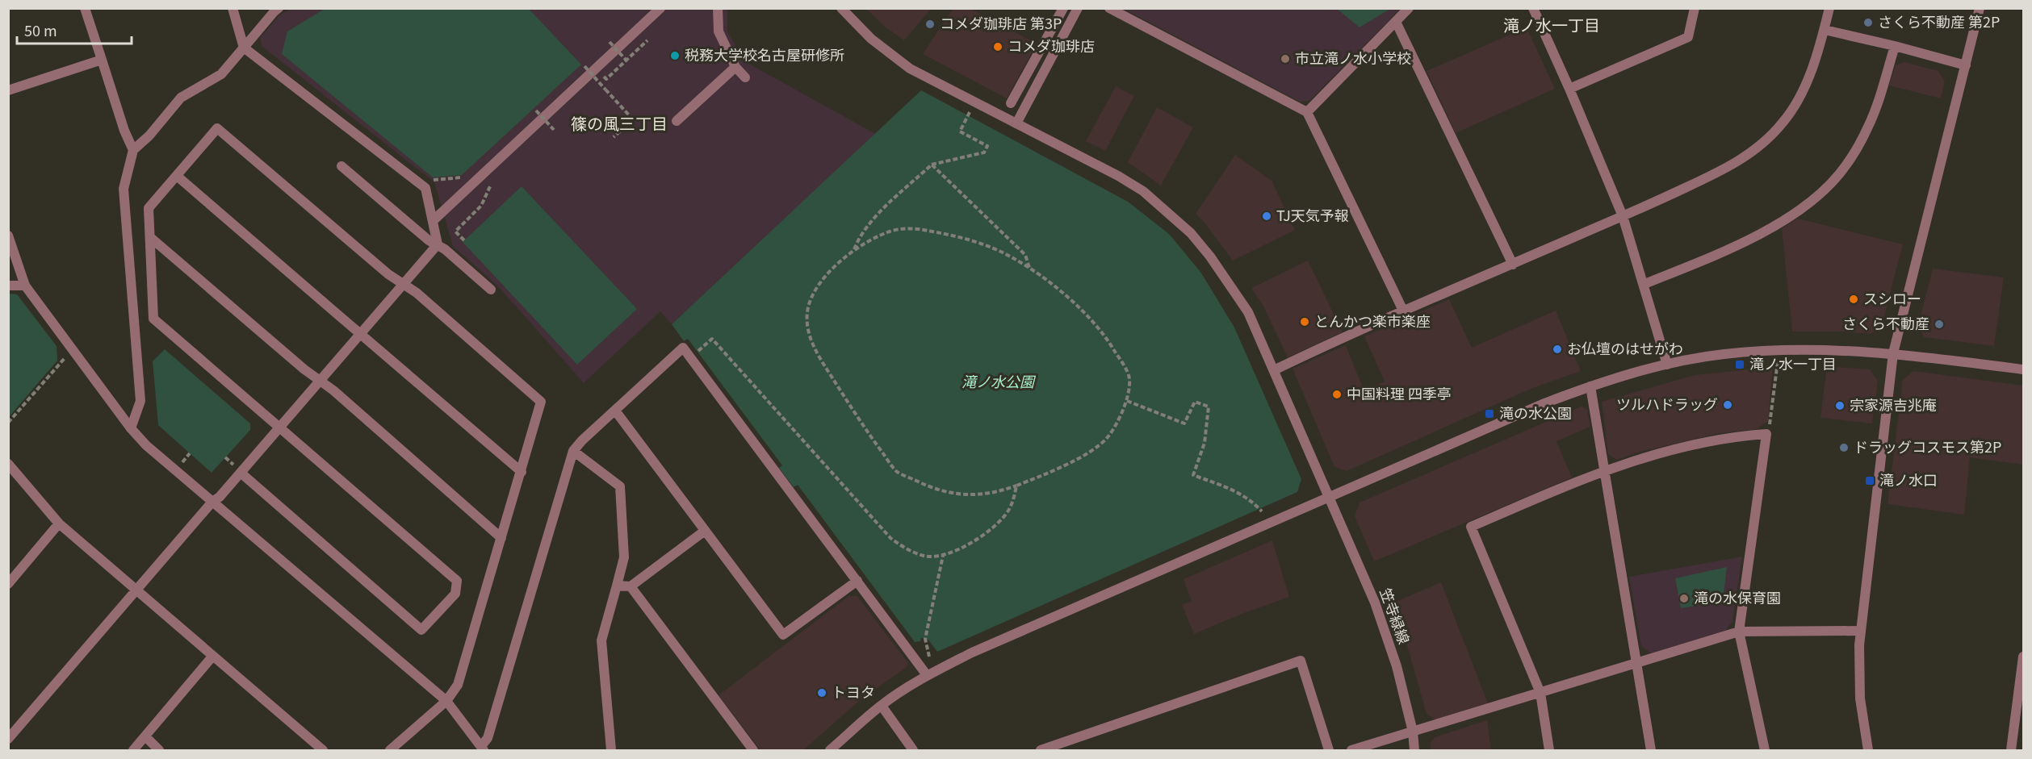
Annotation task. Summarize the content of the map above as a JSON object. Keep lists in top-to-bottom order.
{
  "streets": {
    "street": ["笠寺緑線"]
  },
  "districts": ["滝ノ水一丁目", "篠の風三丁目"],
  "parks": ["滝ノ水公園"],
  "places": {
    "other": [
      "さくら不動産 第2P",
      "コメダ珈琲店 第3P",
      "コメダ珈琲店",
      "税務大学校名古屋研修所",
      "市立滝ノ水小学校",
      "TJ天気予報",
      "スシロー",
      "とんかつ楽市楽座",
      "さくら不動産",
      "お仏壇のはせがわ",
      "中国料理 四季亭",
      "ツルハドラッグ",
      "宗家源吉兆庵",
      "ドラッグコスモス第2P",
      "滝の水保育園",
      "トヨタ"
    ],
    "transit": ["滝ノ水一丁目", "滝の水公園", "滝ノ水口"]
  },
  "scale_bar": "50 m"
}
